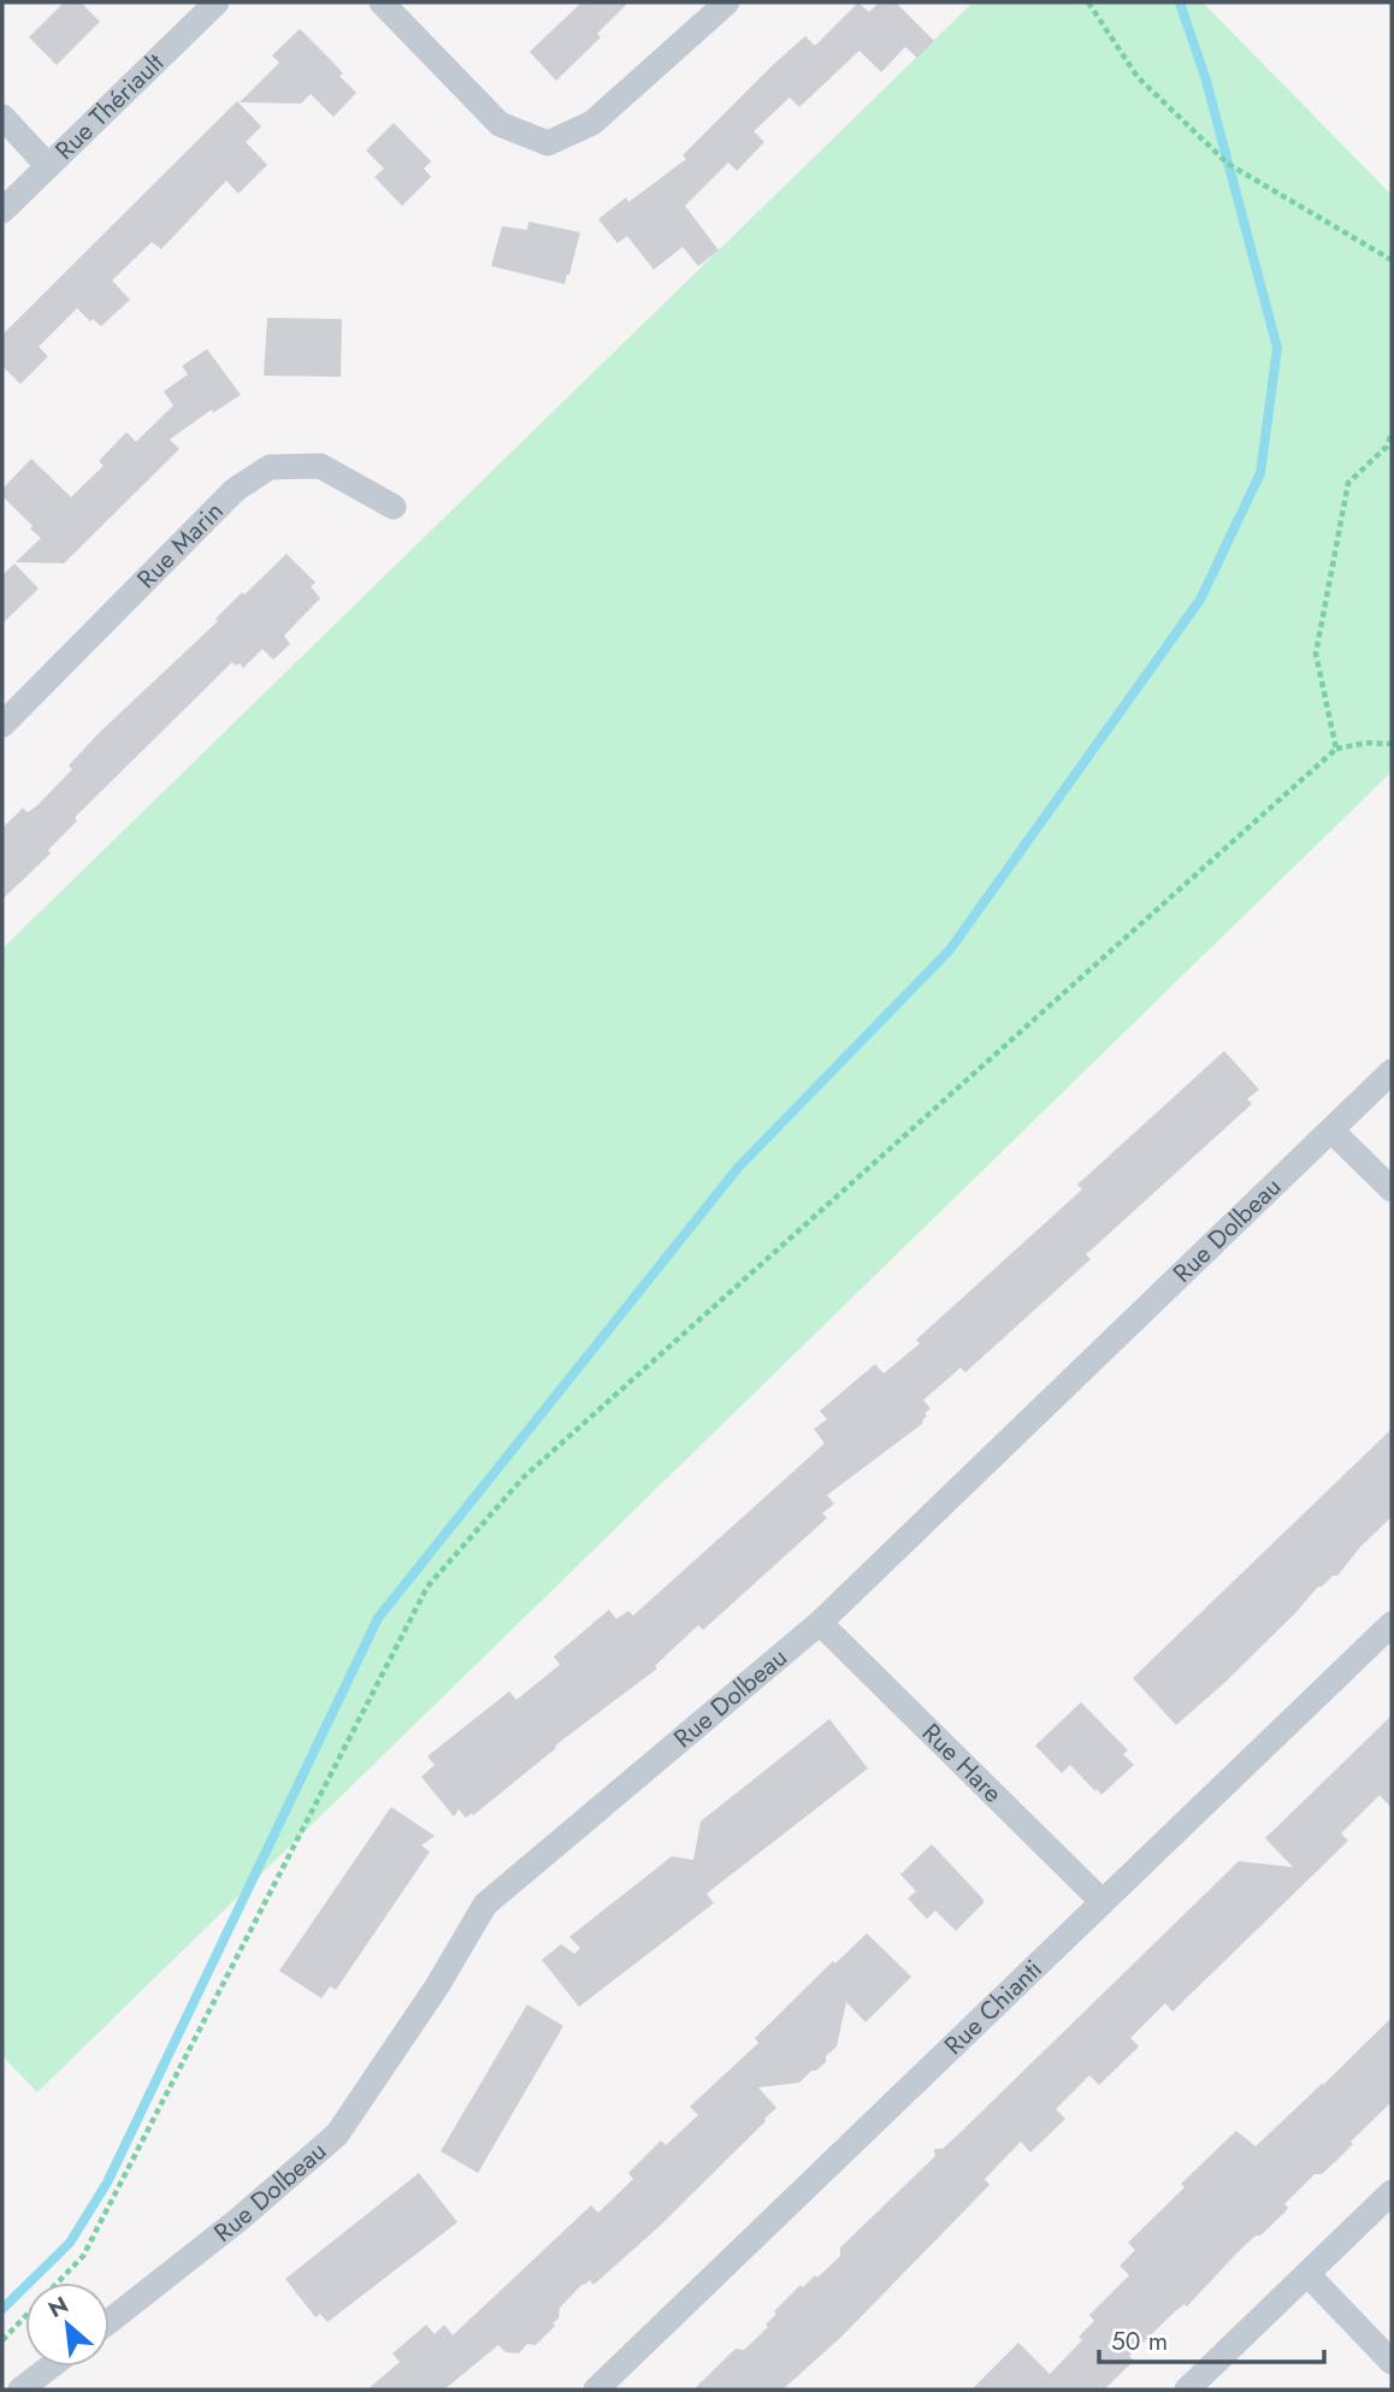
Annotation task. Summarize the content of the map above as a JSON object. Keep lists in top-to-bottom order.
{
  "streets": {
    "street": [
      "Rue Thériault",
      "Rue Marin",
      "Rue Dolbeau",
      "Rue Hare",
      "Rue Chianti"
    ]
  },
  "crossings": [
    ["Rue Dolbeau", "Rue Hare"],
    ["Rue Hare", "Rue Chianti"]
  ],
  "scale_bar": "50 m",
  "north": "top left"
}
